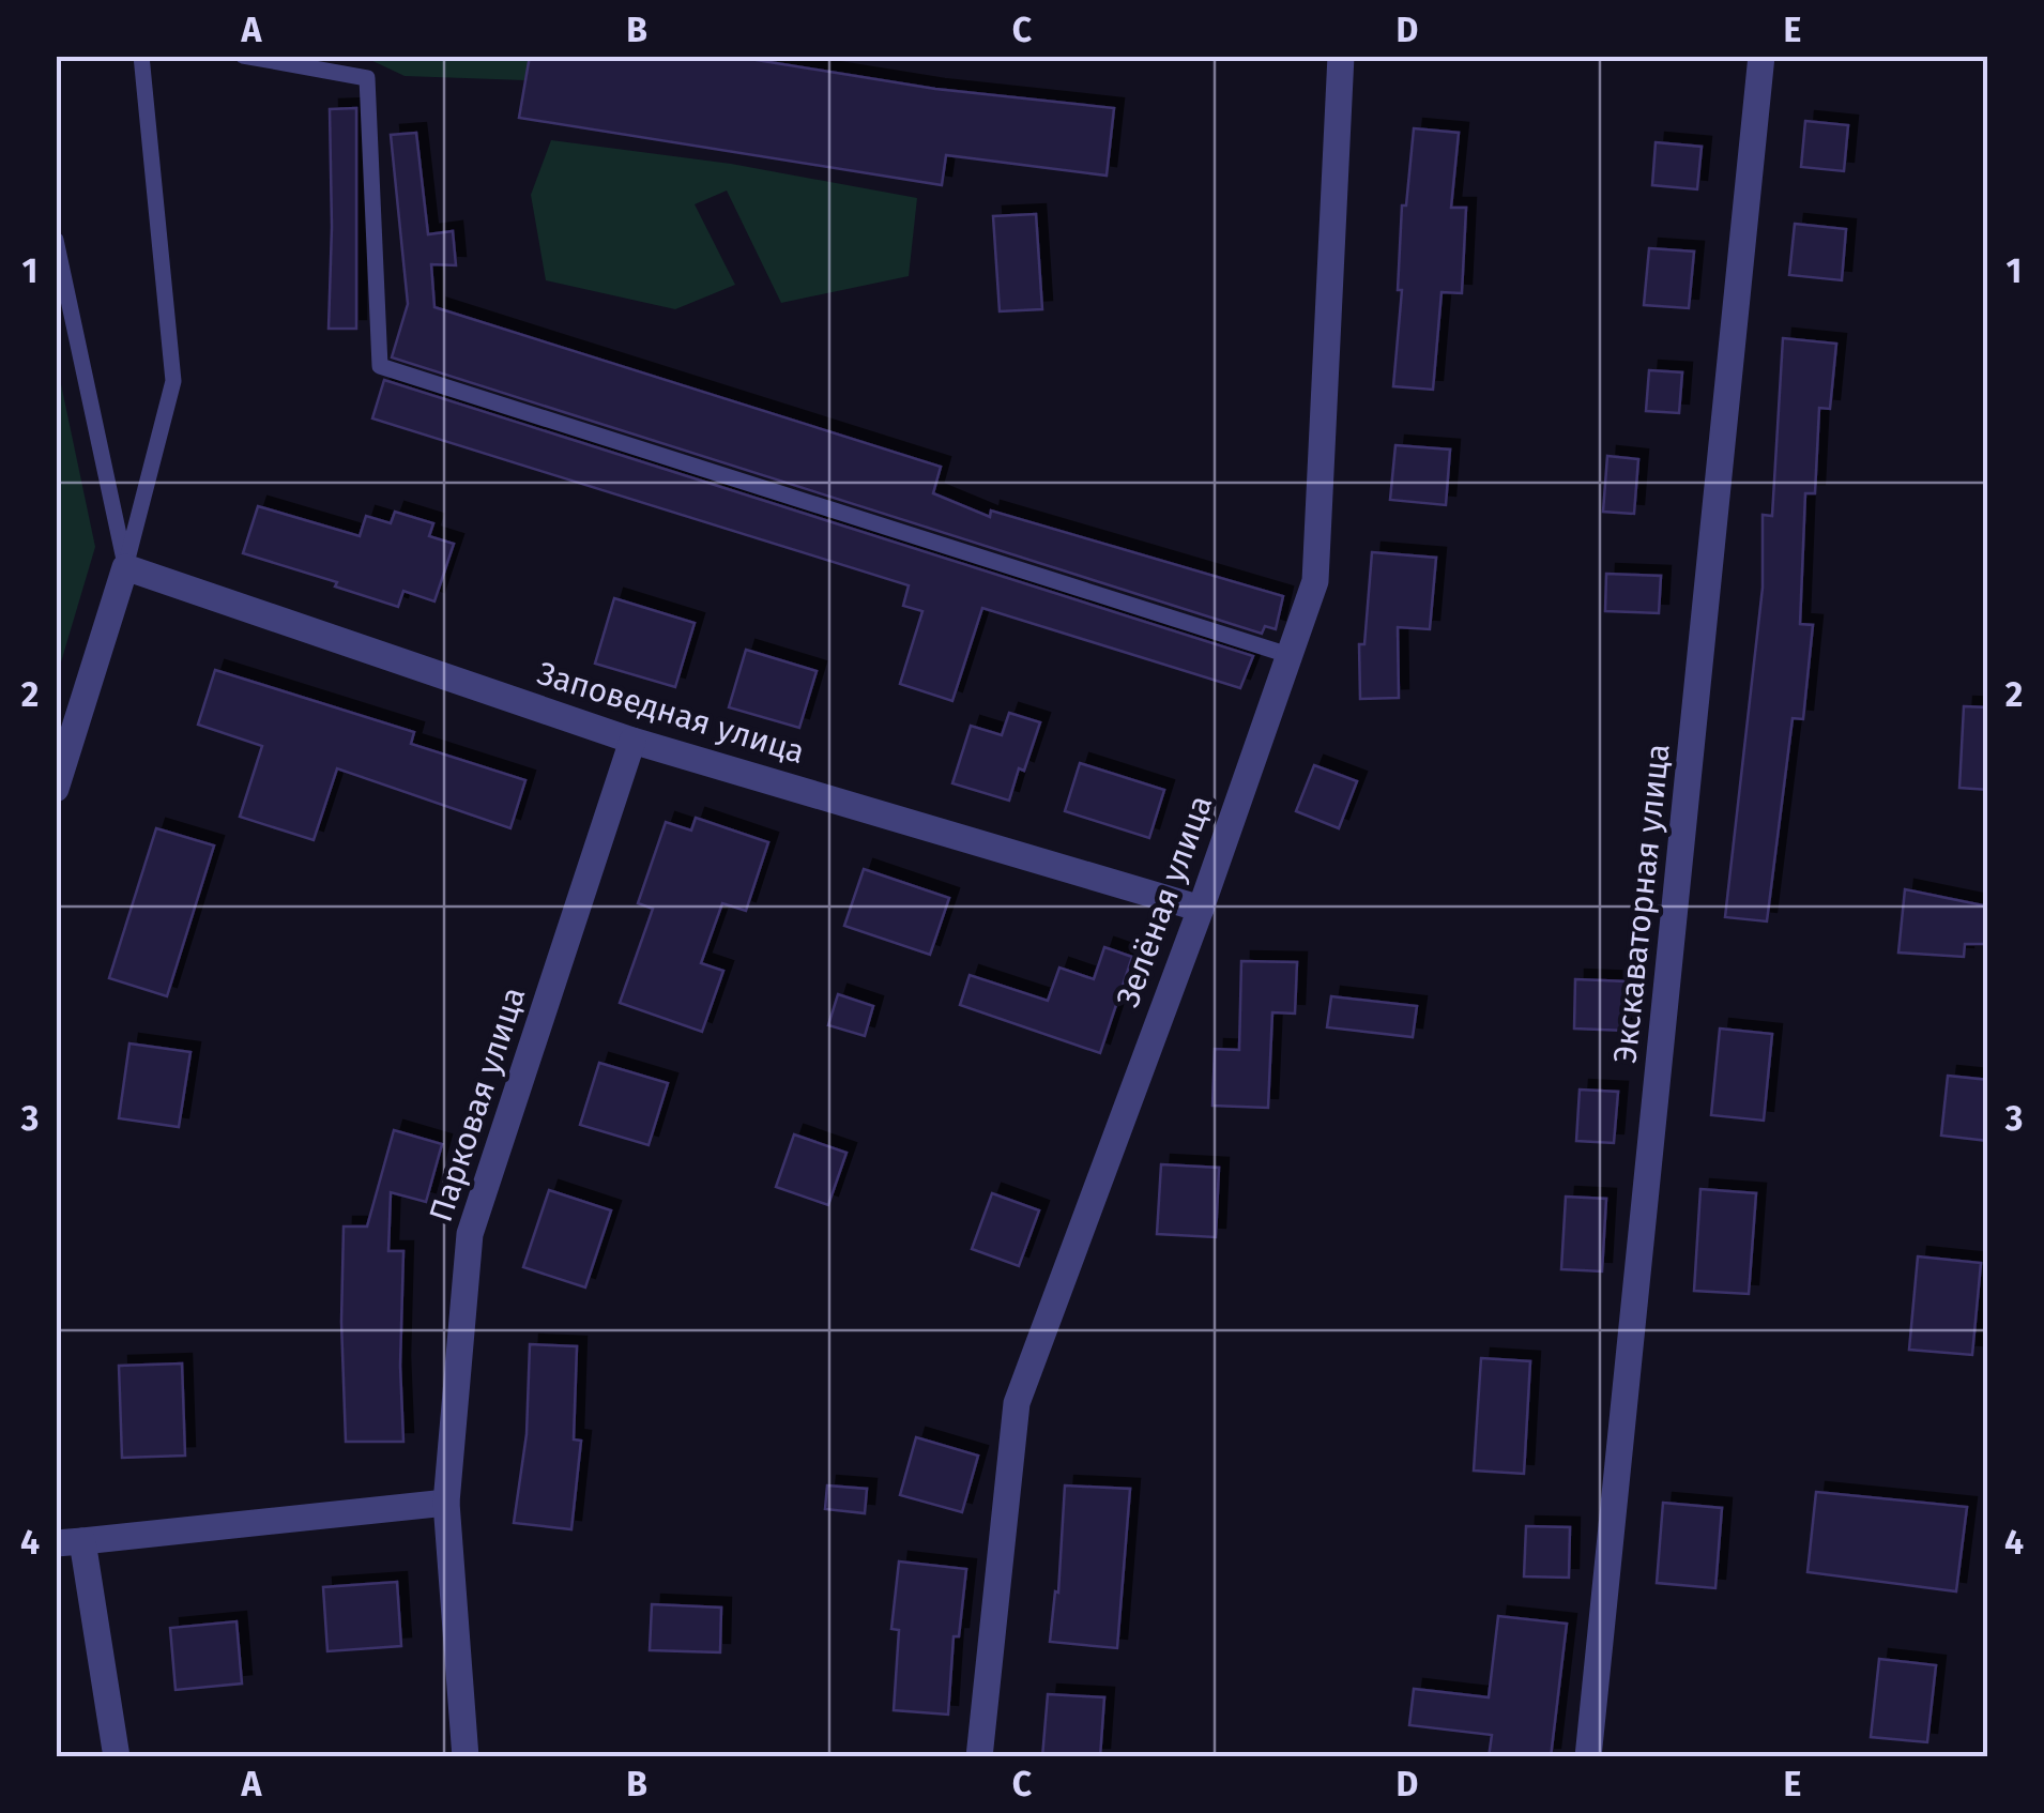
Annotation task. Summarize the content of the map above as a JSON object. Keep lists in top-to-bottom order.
{
  "streets": {
    "street": [
      "Заповедная улица",
      "Зелёная улица",
      "Экскаваторная улица",
      "Парковая улица"
    ]
  },
  "crossings": [
    ["Заповедная улица", "Зелёная улица"],
    ["Заповедная улица", "Парковая улица"]
  ],
  "grid": {
    "columns": [
      "A",
      "B",
      "C",
      "D",
      "E"
    ],
    "rows": [
      "1",
      "2",
      "3",
      "4"
    ]
  }
}
